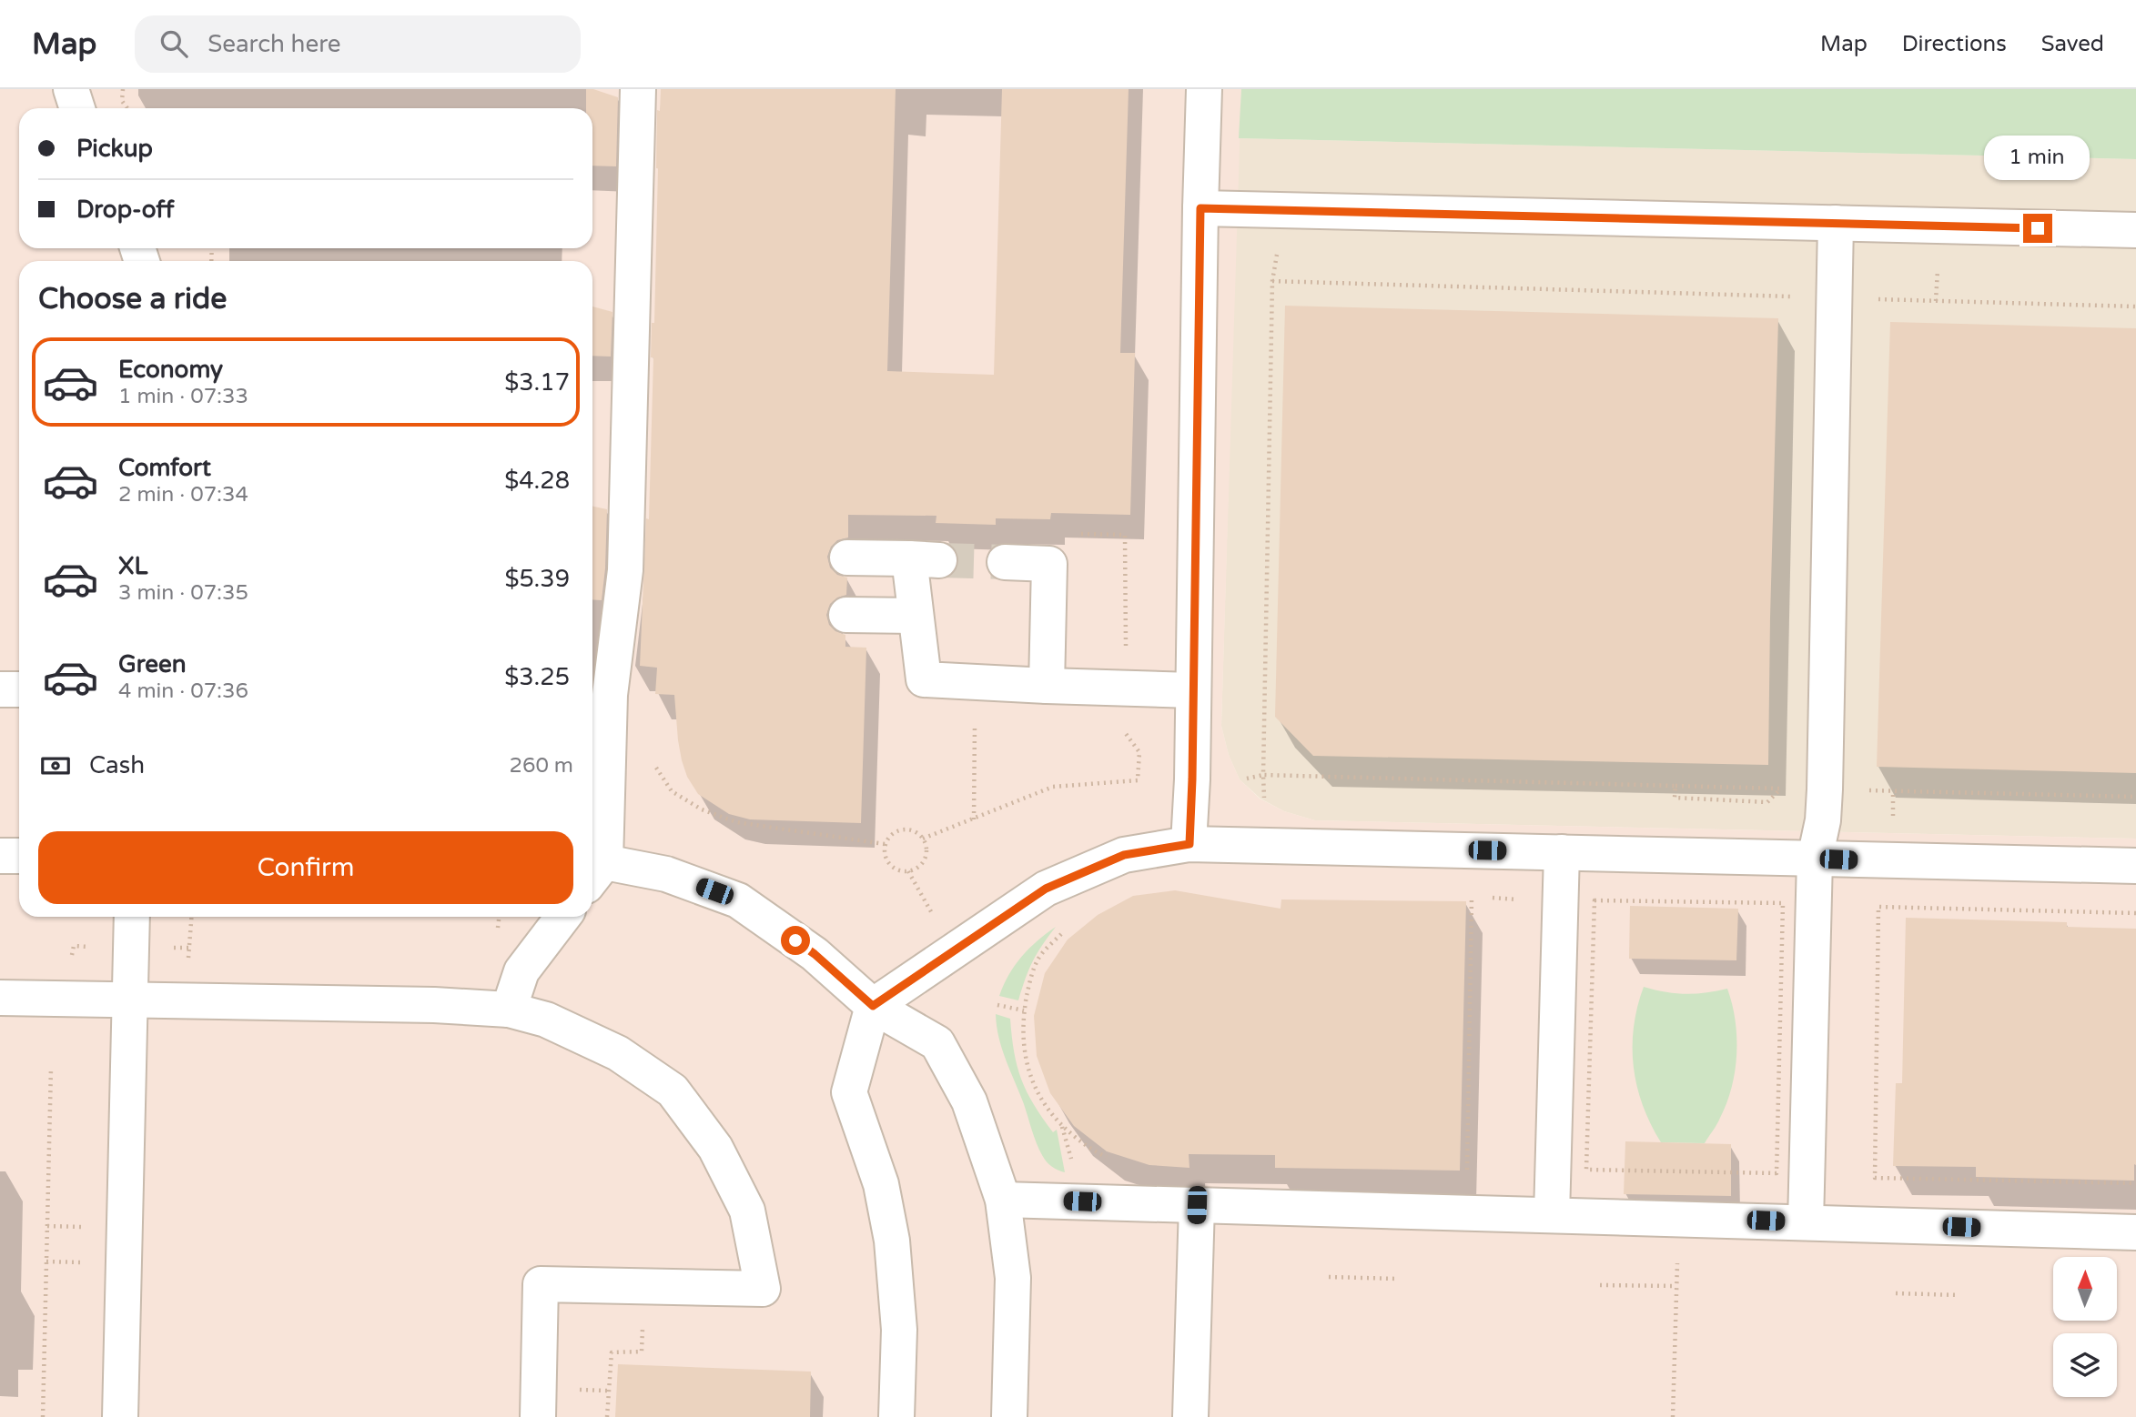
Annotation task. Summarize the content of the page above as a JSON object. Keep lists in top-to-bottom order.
{
  "north": "top",
  "page": {
    "header": "Map",
    "search": "Search here",
    "nav": ["Map", "Directions", "Saved"],
    "banner": ["Pickup", "Drop-off"],
    "bubble": "1 min",
    "heading": "Choose a ride",
    "list": [
      {
        "name": "Economy",
        "note": "1 min · 07:33",
        "value": "$3.17"
      },
      {
        "name": "Comfort",
        "note": "2 min · 07:34",
        "value": "$4.28"
      },
      {
        "name": "XL",
        "note": "3 min · 07:35",
        "value": "$5.39"
      },
      {
        "name": "Green",
        "note": "4 min · 07:36",
        "value": "$3.25"
      }
    ],
    "pay": ["Cash", "260 m"],
    "buttons": "Confirm"
  }
}
